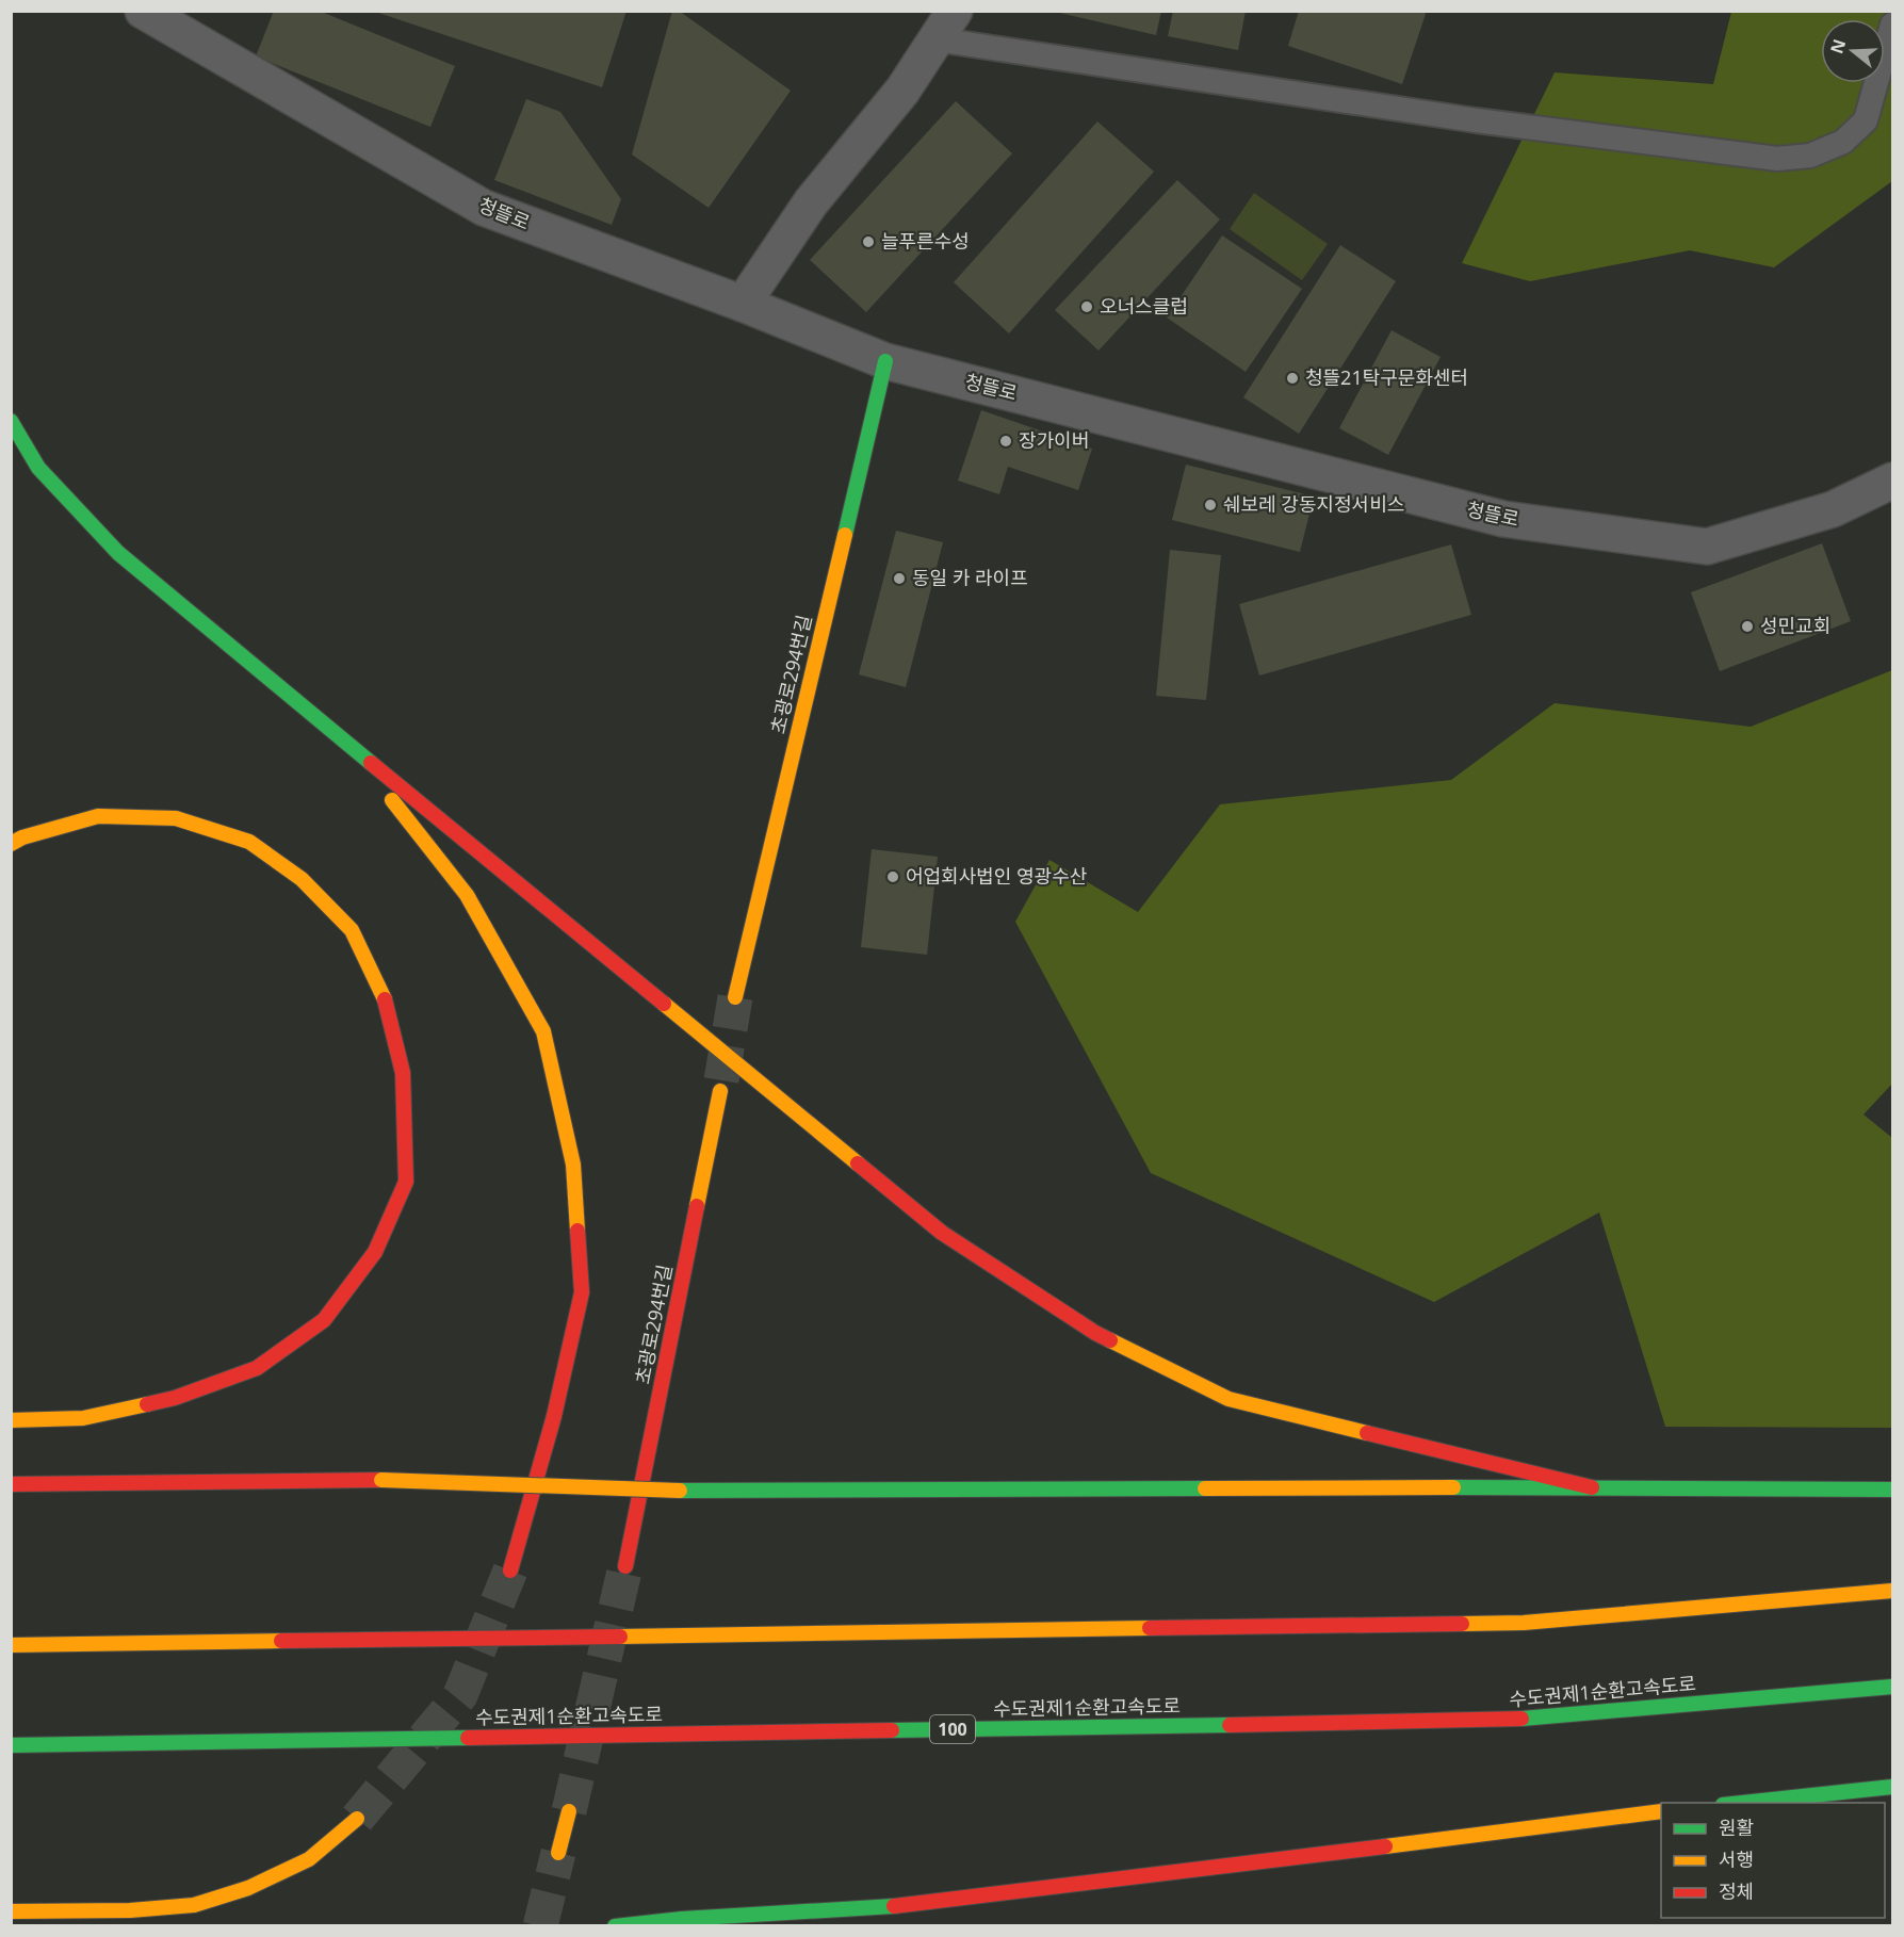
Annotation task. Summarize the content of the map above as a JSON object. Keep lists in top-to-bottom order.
{
  "streets": {
    "main road": ["초광로294번길", "수도권제1순환고속도로", "100"],
    "street": ["청뜰로"]
  },
  "crossings": [
    ["청뜰로", "초광로294번길"]
  ],
  "places": [
    "늘푸른수성",
    "오너스클럽",
    "청뜰21탁구문화센터",
    "장가이버",
    "쉐보레 강동지정서비스",
    "동일 카 라이프",
    "성민교회",
    "어업회사법인 영광수산"
  ],
  "legend": ["원활", "서행", "정체"],
  "north": "left"
}
